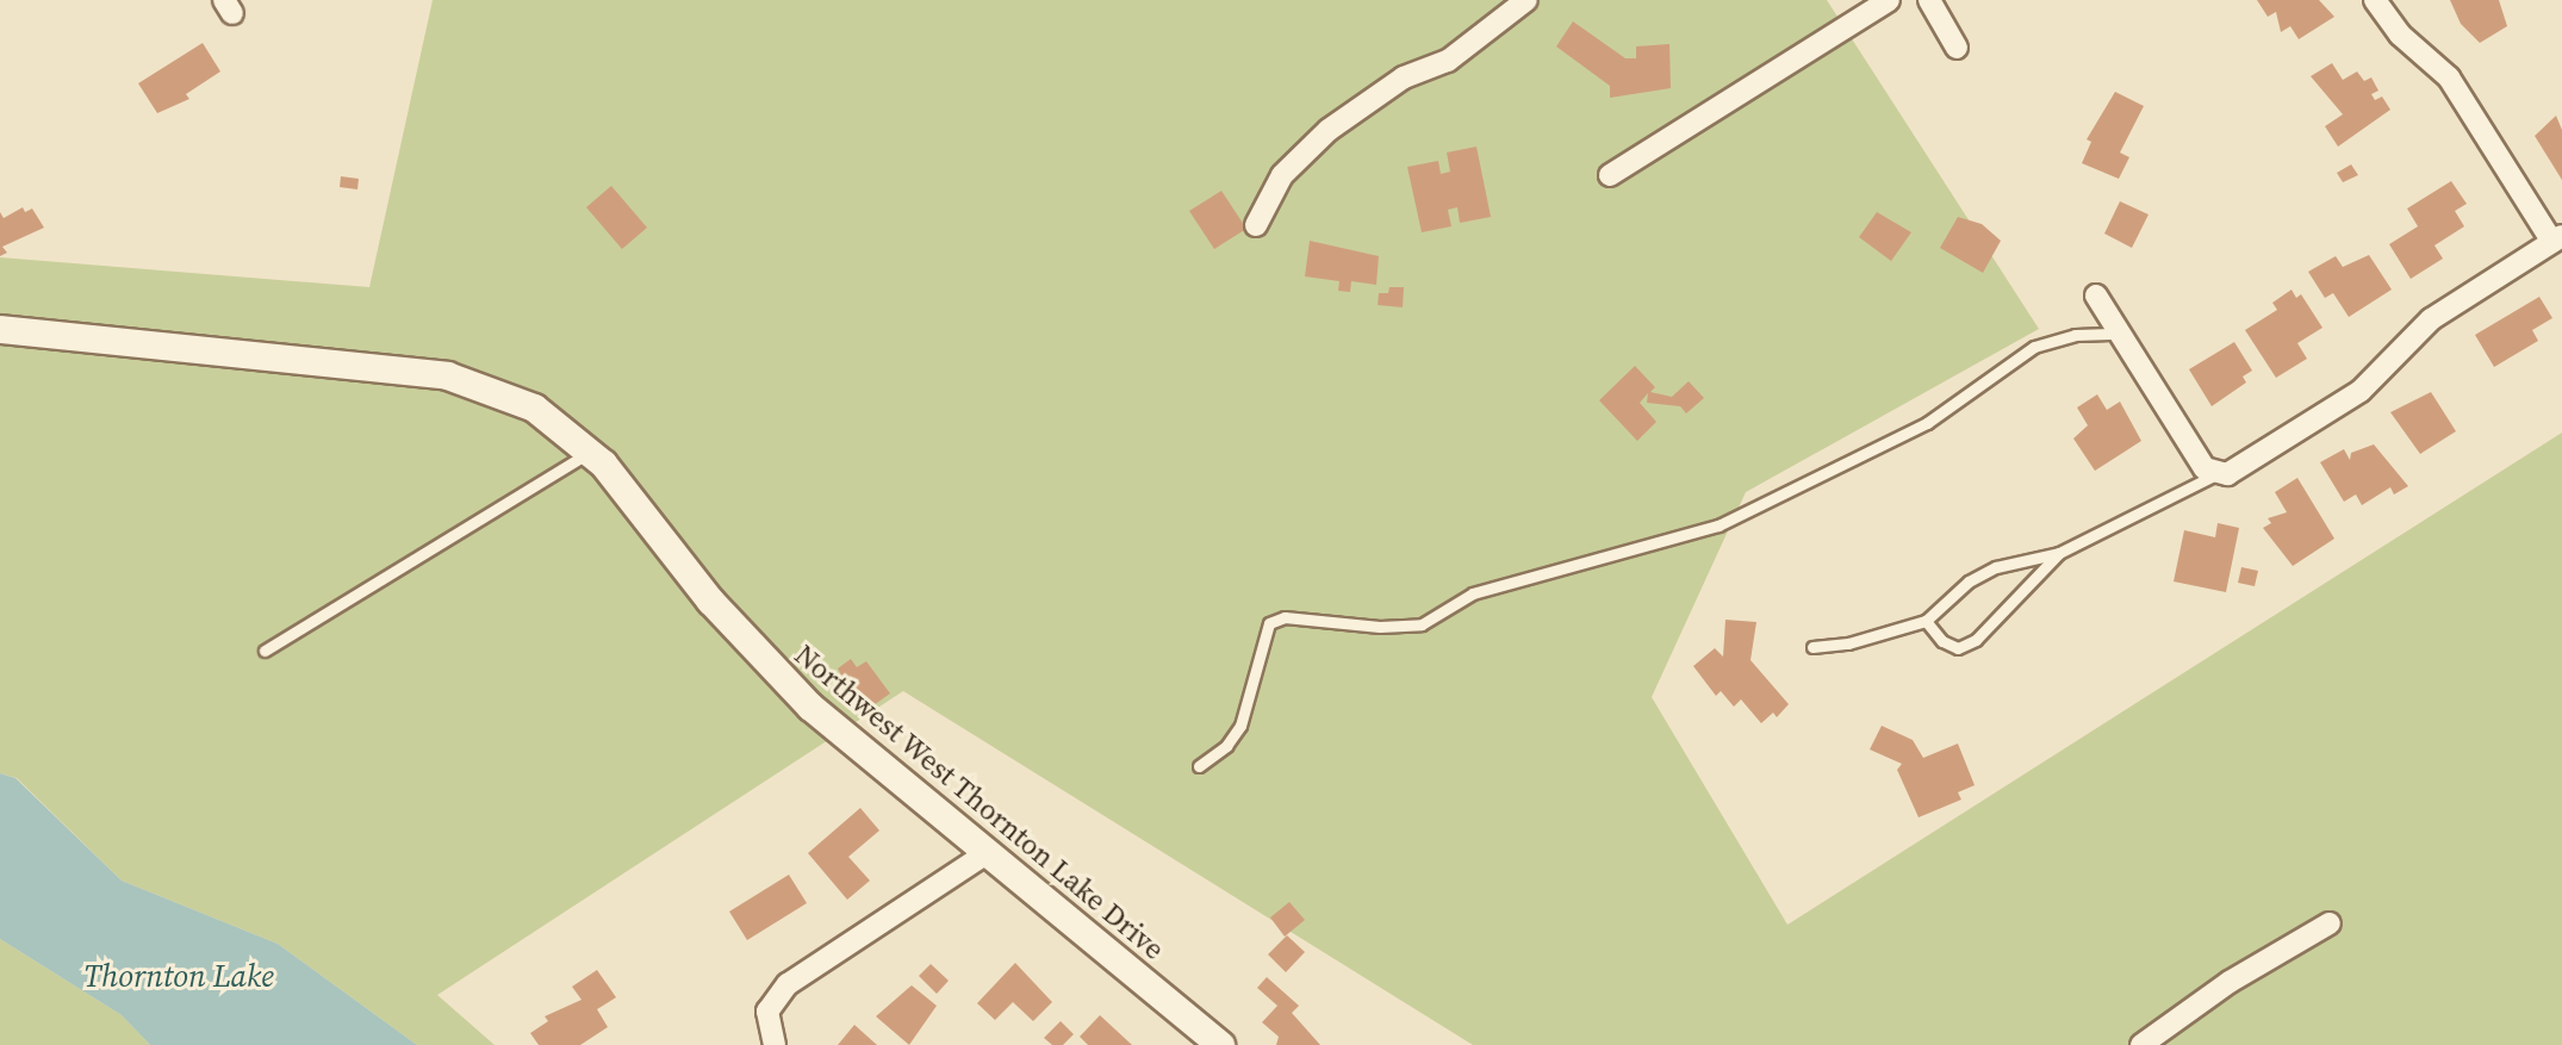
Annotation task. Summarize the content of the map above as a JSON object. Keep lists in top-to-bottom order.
{
  "streets": {
    "street": ["Northwest West Thornton Lake Drive"]
  },
  "water": ["Thornton Lake"]
}
